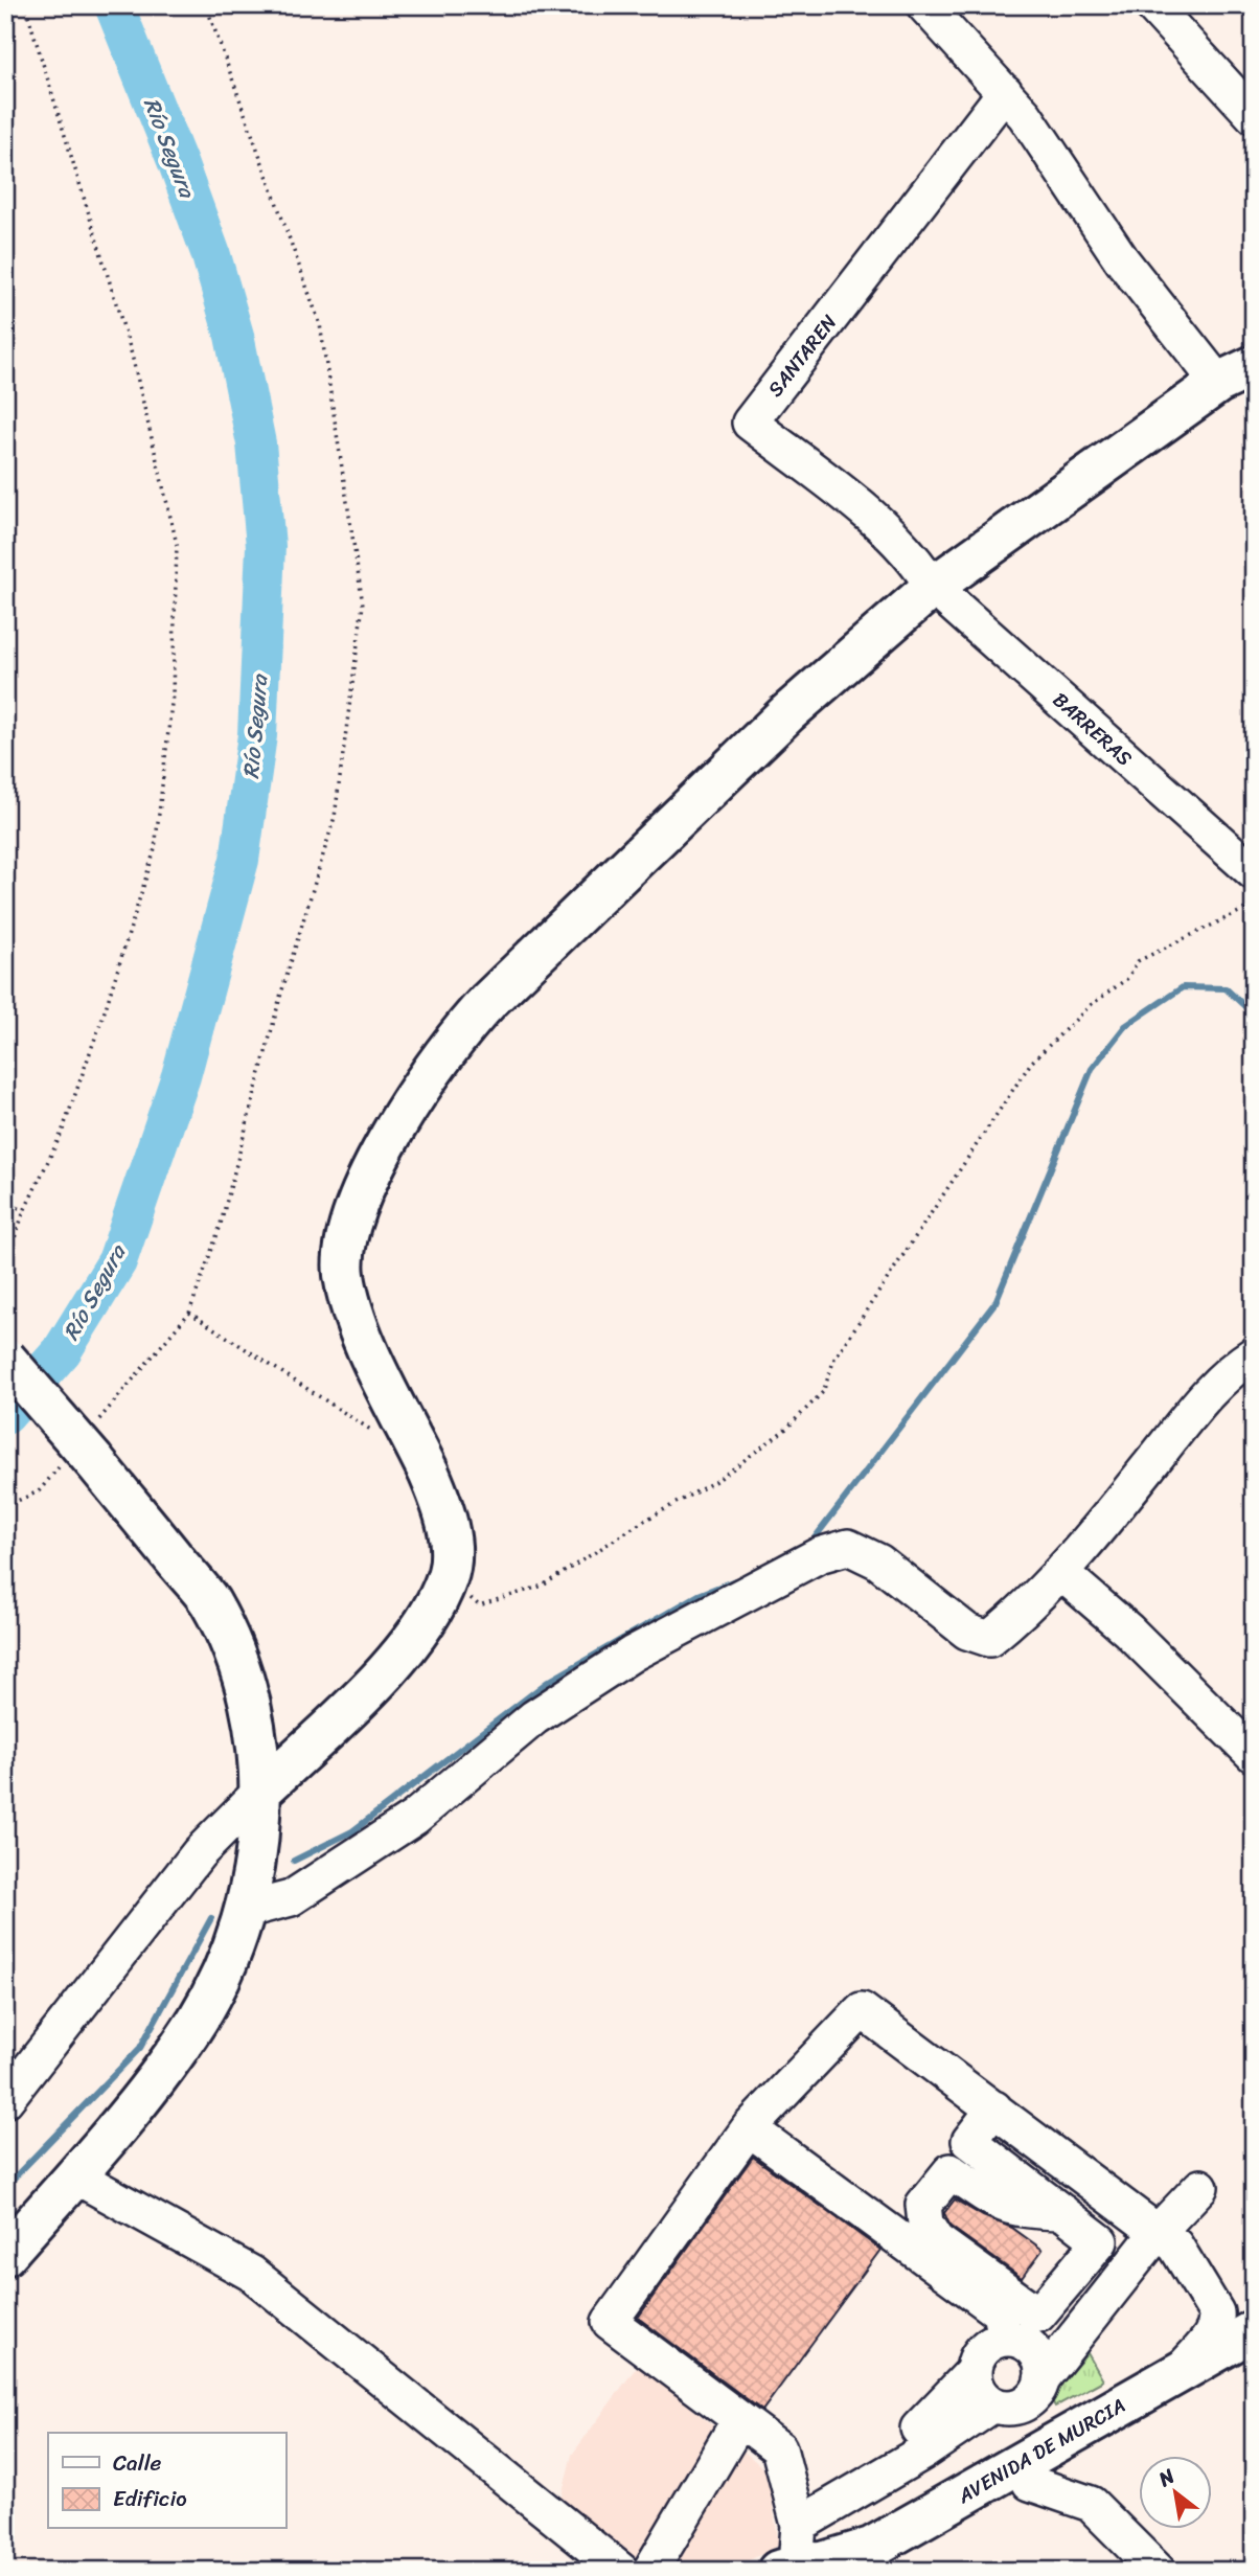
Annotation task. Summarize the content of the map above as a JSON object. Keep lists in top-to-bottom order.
{
  "streets": {
    "main road": ["AVENIDA DE MURCIA"],
    "street": ["SANTAREN", "BARRERAS"]
  },
  "crossings": [
    ["SANTAREN", "BARRERAS"]
  ],
  "water": ["Río Segura"],
  "legend": ["Calle", "Edificio"],
  "north": "top left"
}
